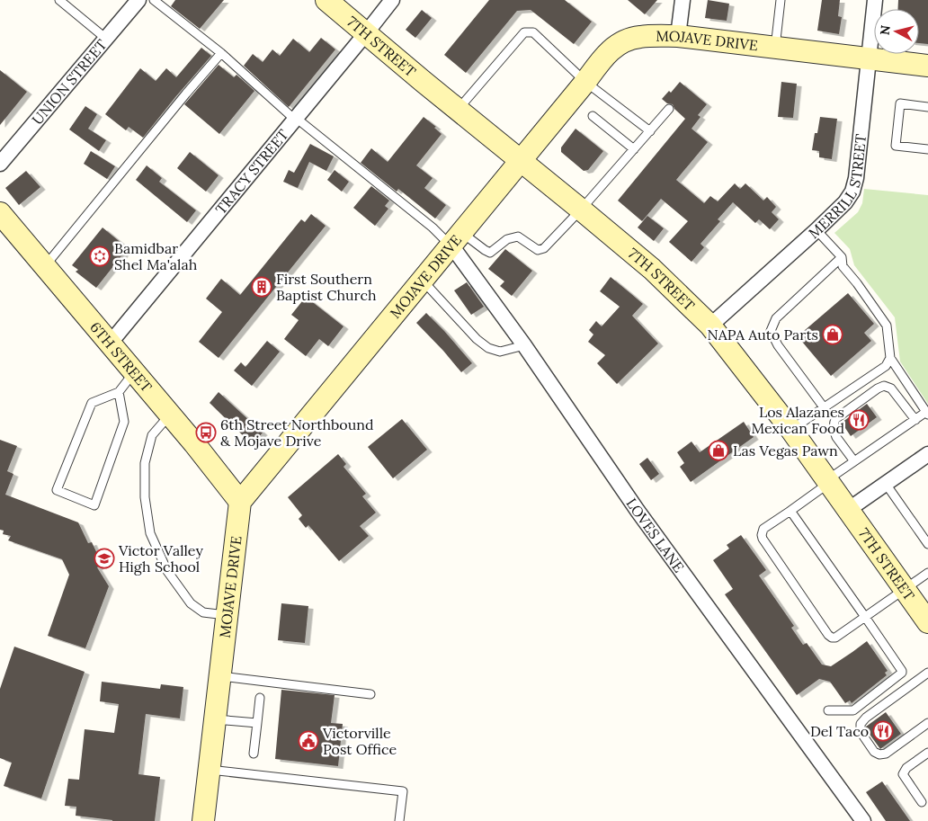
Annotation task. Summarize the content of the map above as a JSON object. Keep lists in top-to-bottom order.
{
  "streets": {
    "main road": ["MOJAVE DRIVE", "7TH STREET", "6TH STREET"],
    "street": [
      "UNION STREET",
      "TRACY STREET",
      "MERRILL STREET",
      "LOVES LANE"
    ]
  },
  "crossings": [
    ["MOJAVE DRIVE", "7TH STREET"],
    ["MOJAVE DRIVE", "MERRILL STREET"],
    ["MOJAVE DRIVE", "6TH STREET"],
    ["MOJAVE DRIVE", "LOVES LANE"],
    ["7TH STREET", "TRACY STREET"],
    ["7TH STREET", "MERRILL STREET"],
    ["TRACY STREET", "6TH STREET"]
  ],
  "places": {
    "synagogue": ["Bamidbar Shel Ma'alah"],
    "building": ["First Southern Baptist Church"],
    "shop": ["NAPA Auto Parts", "Las Vegas Pawn"],
    "restaurant": ["Los Alazanes Mexican Food", "Del Taco"],
    "bus stop": ["6th Street Northbound & Mojave Drive"],
    "school or university": ["Victor Valley High School"],
    "public building": ["Victorville Post Office"]
  },
  "north": "left"
}
